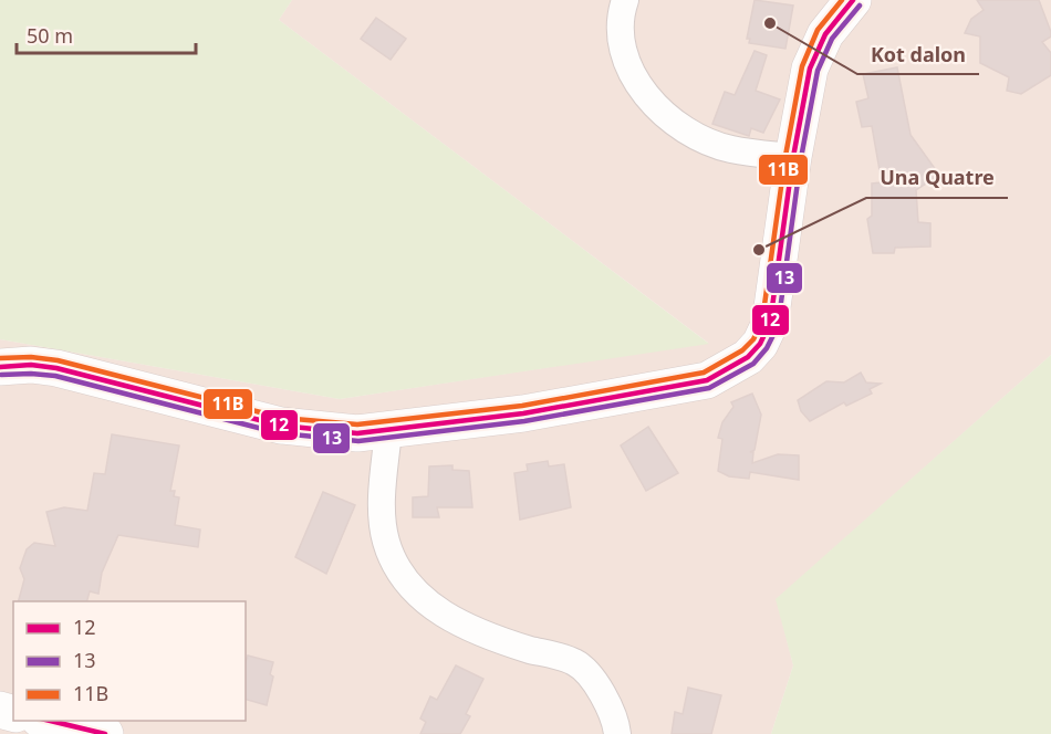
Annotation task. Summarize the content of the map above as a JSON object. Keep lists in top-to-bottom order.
{
  "places": ["Kot dalon", "Una Quatre"],
  "lines": ["transit line 12", "transit line 11B", "transit line 13"],
  "legend": ["12", "13", "11B"],
  "scale_bar": "50 m"
}
